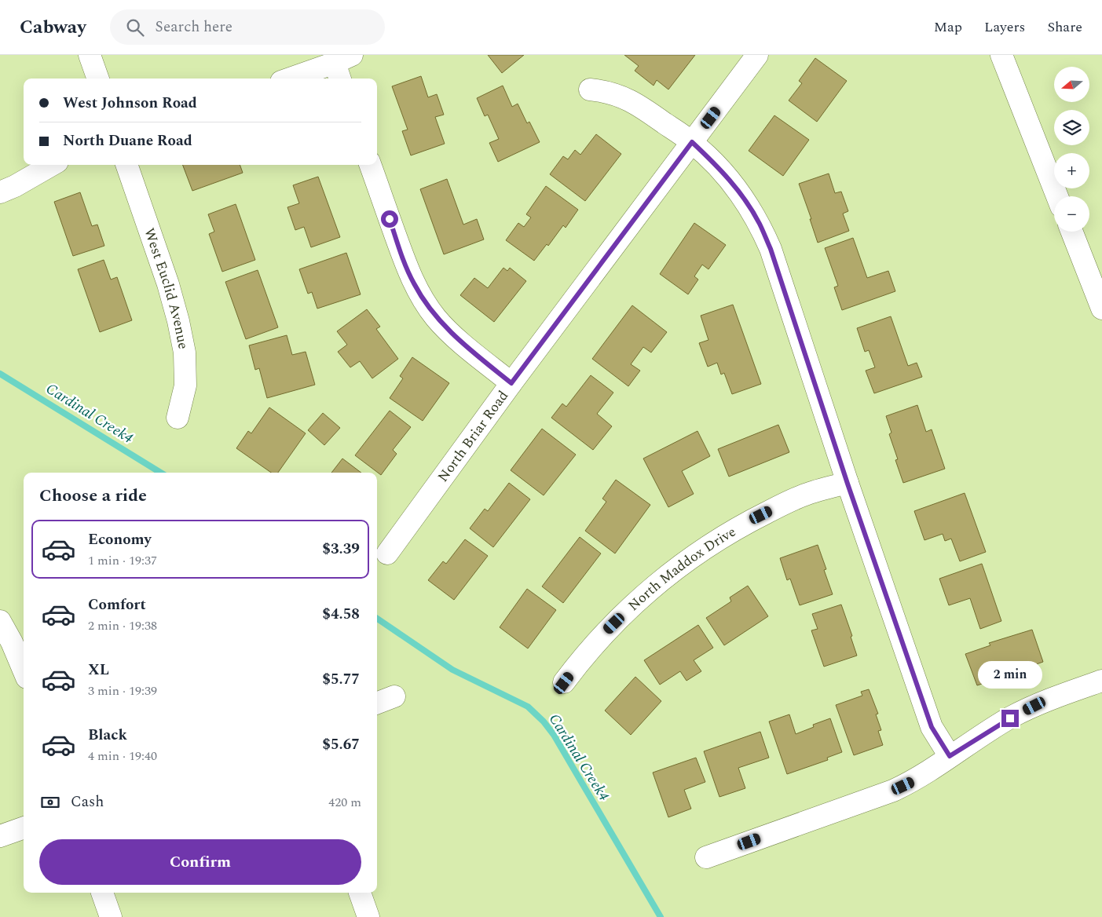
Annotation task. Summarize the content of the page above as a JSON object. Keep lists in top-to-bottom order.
{
  "streets": {
    "street": ["West Euclid Avenue", "North Briar Road", "North Maddox Drive"]
  },
  "water": ["Cardinal Creek4"],
  "north": "left",
  "page": {
    "header": "Cabway",
    "search": "Search here",
    "nav": ["Map", "Layers", "Share"],
    "map_buttons": ["+", "−"],
    "banner": ["West Johnson Road", "North Duane Road"],
    "heading": "Choose a ride",
    "list": [
      {
        "name": "Economy",
        "note": "1 min · 19:37",
        "value": "$3.39"
      },
      {
        "name": "Comfort",
        "note": "2 min · 19:38",
        "value": "$4.58"
      },
      {
        "name": "XL",
        "note": "3 min · 19:39",
        "value": "$5.77"
      },
      {
        "name": "Black",
        "note": "4 min · 19:40",
        "value": "$5.67"
      }
    ],
    "bubble": "2 min",
    "pay": ["Cash", "420 m"],
    "buttons": "Confirm"
  }
}
